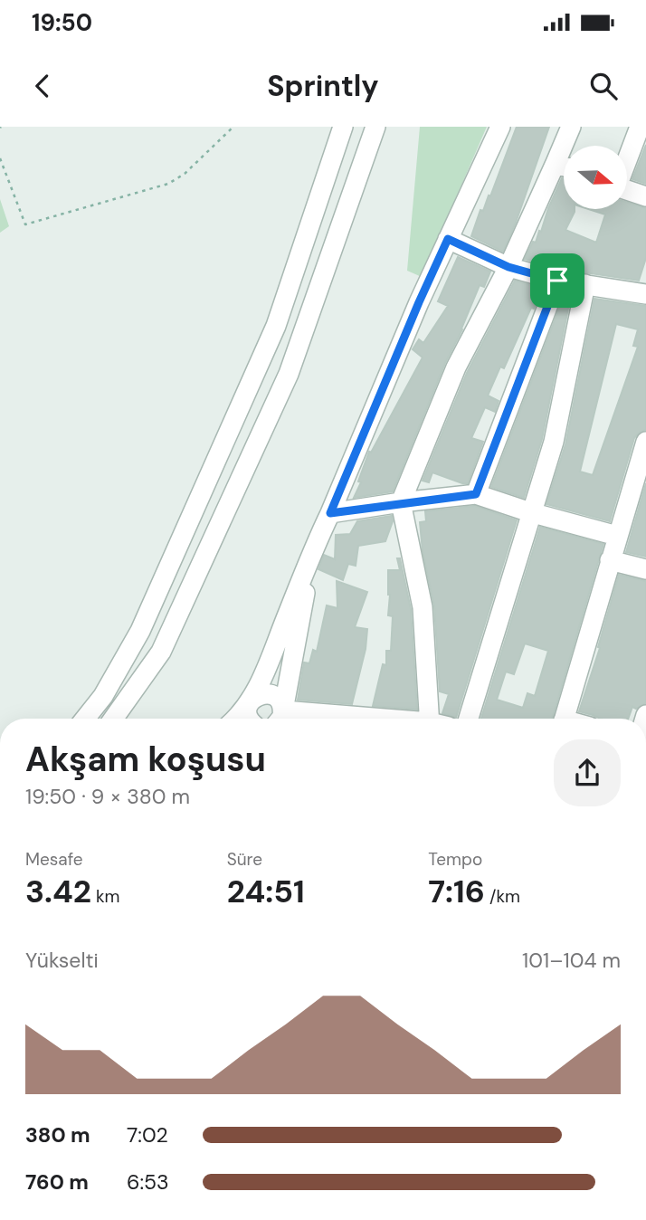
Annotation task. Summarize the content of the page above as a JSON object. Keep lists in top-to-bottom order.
{
  "north": "right",
  "page": {
    "status": "19:50",
    "header": "Sprintly",
    "heading": ["Akşam koşusu", "19:50 · 9 × 380 m"],
    "stats": [
      ["Mesafe", "3.42 km"],
      ["Süre", "24:51"],
      ["Tempo", "7:16 /km"]
    ],
    "chart": ["Yükselti", "101–104 m"],
    "list": [
      {
        "name": "380 m",
        "note": "7:02"
      },
      {
        "name": "760 m",
        "note": "6:53"
      }
    ]
  }
}
